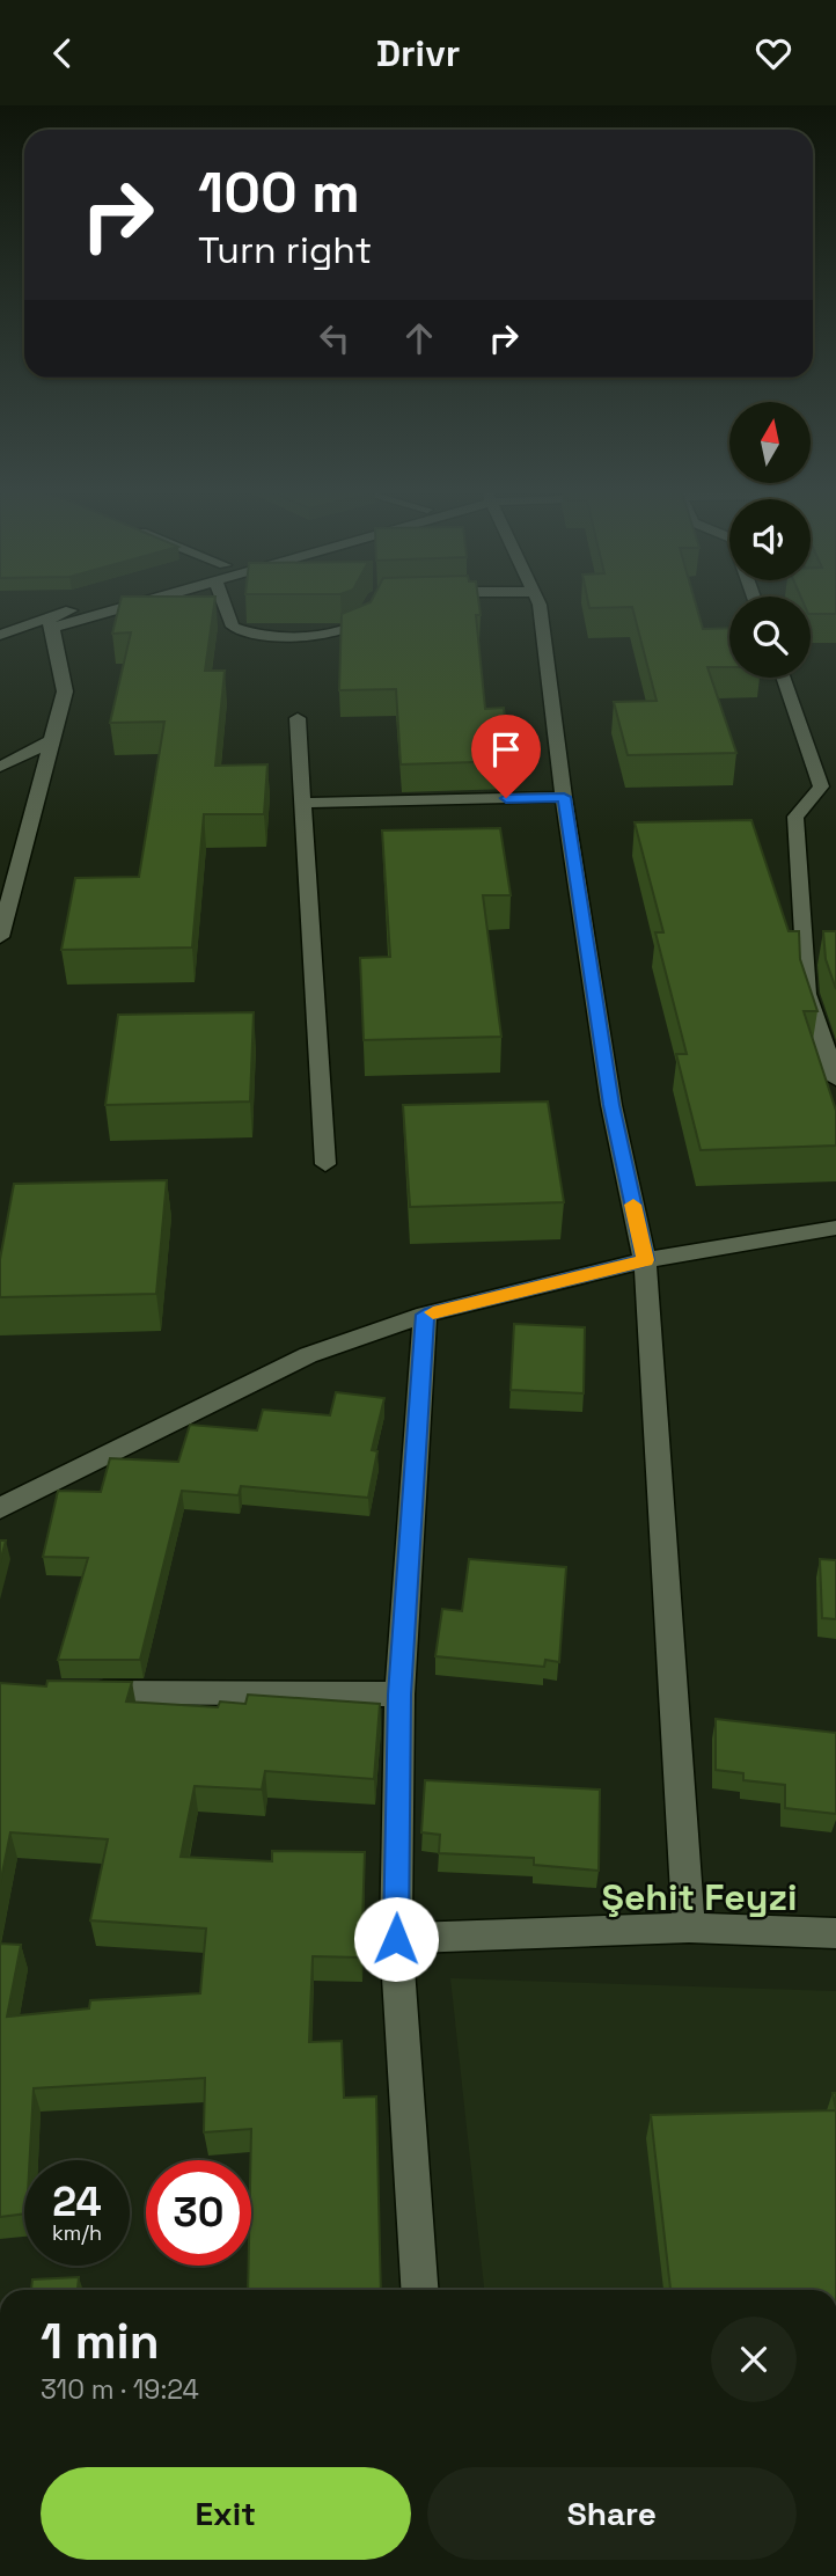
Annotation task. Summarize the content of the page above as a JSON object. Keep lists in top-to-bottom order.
{
  "districts": ["Şehit Feyzi"],
  "north": "top",
  "page": {
    "header": "Drivr",
    "turn": ["100 m", "Turn right"],
    "speed": "24 km/h",
    "limit": "30",
    "heading": ["1 min", "310 m · 19:24"],
    "buttons": ["Exit", "Share"]
  }
}
